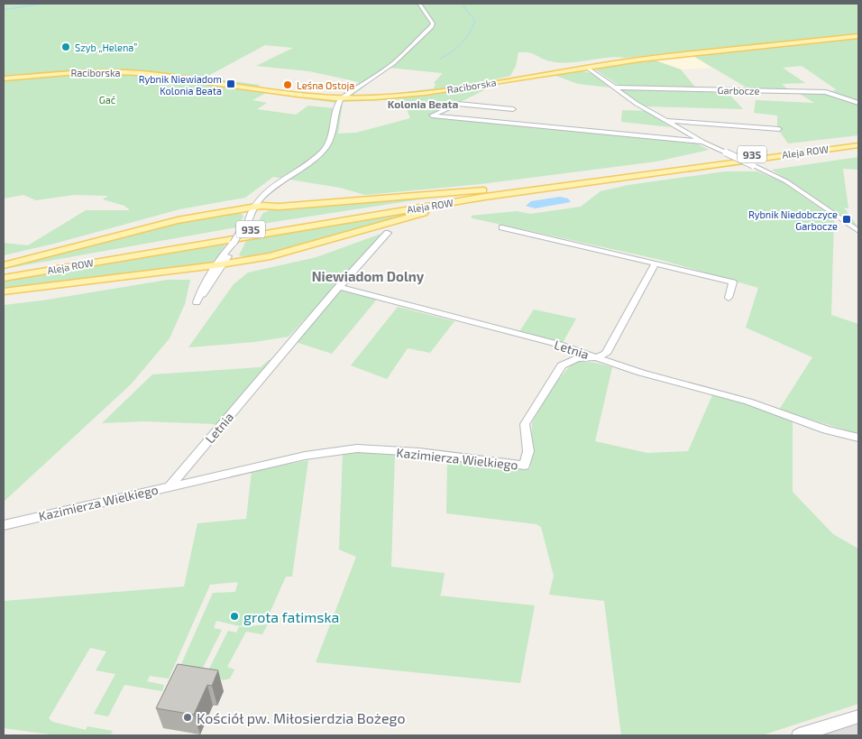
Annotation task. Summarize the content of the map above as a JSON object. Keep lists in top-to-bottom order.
{
  "streets": {
    "main road": ["Raciborska", "Aleja ROW", "935"],
    "street": ["Garbocze", "Letnia", "Kazimierza Wielkiego"]
  },
  "crossings": [
    ["Letnia", "Kazimierza Wielkiego"]
  ],
  "districts": ["Kolonia Beata", "Niewiadom Dolny"],
  "parks": ["Gać"],
  "places": {
    "other": [
      "Szyb „Helena”",
      "Leśna Ostoja",
      "grota fatimska",
      "Kościół pw. Miłosierdzia Bożego"
    ],
    "transit": ["Rybnik Niewiadom Kolonia Beata", "Rybnik Niedobczyce Garbocze"]
  }
}
